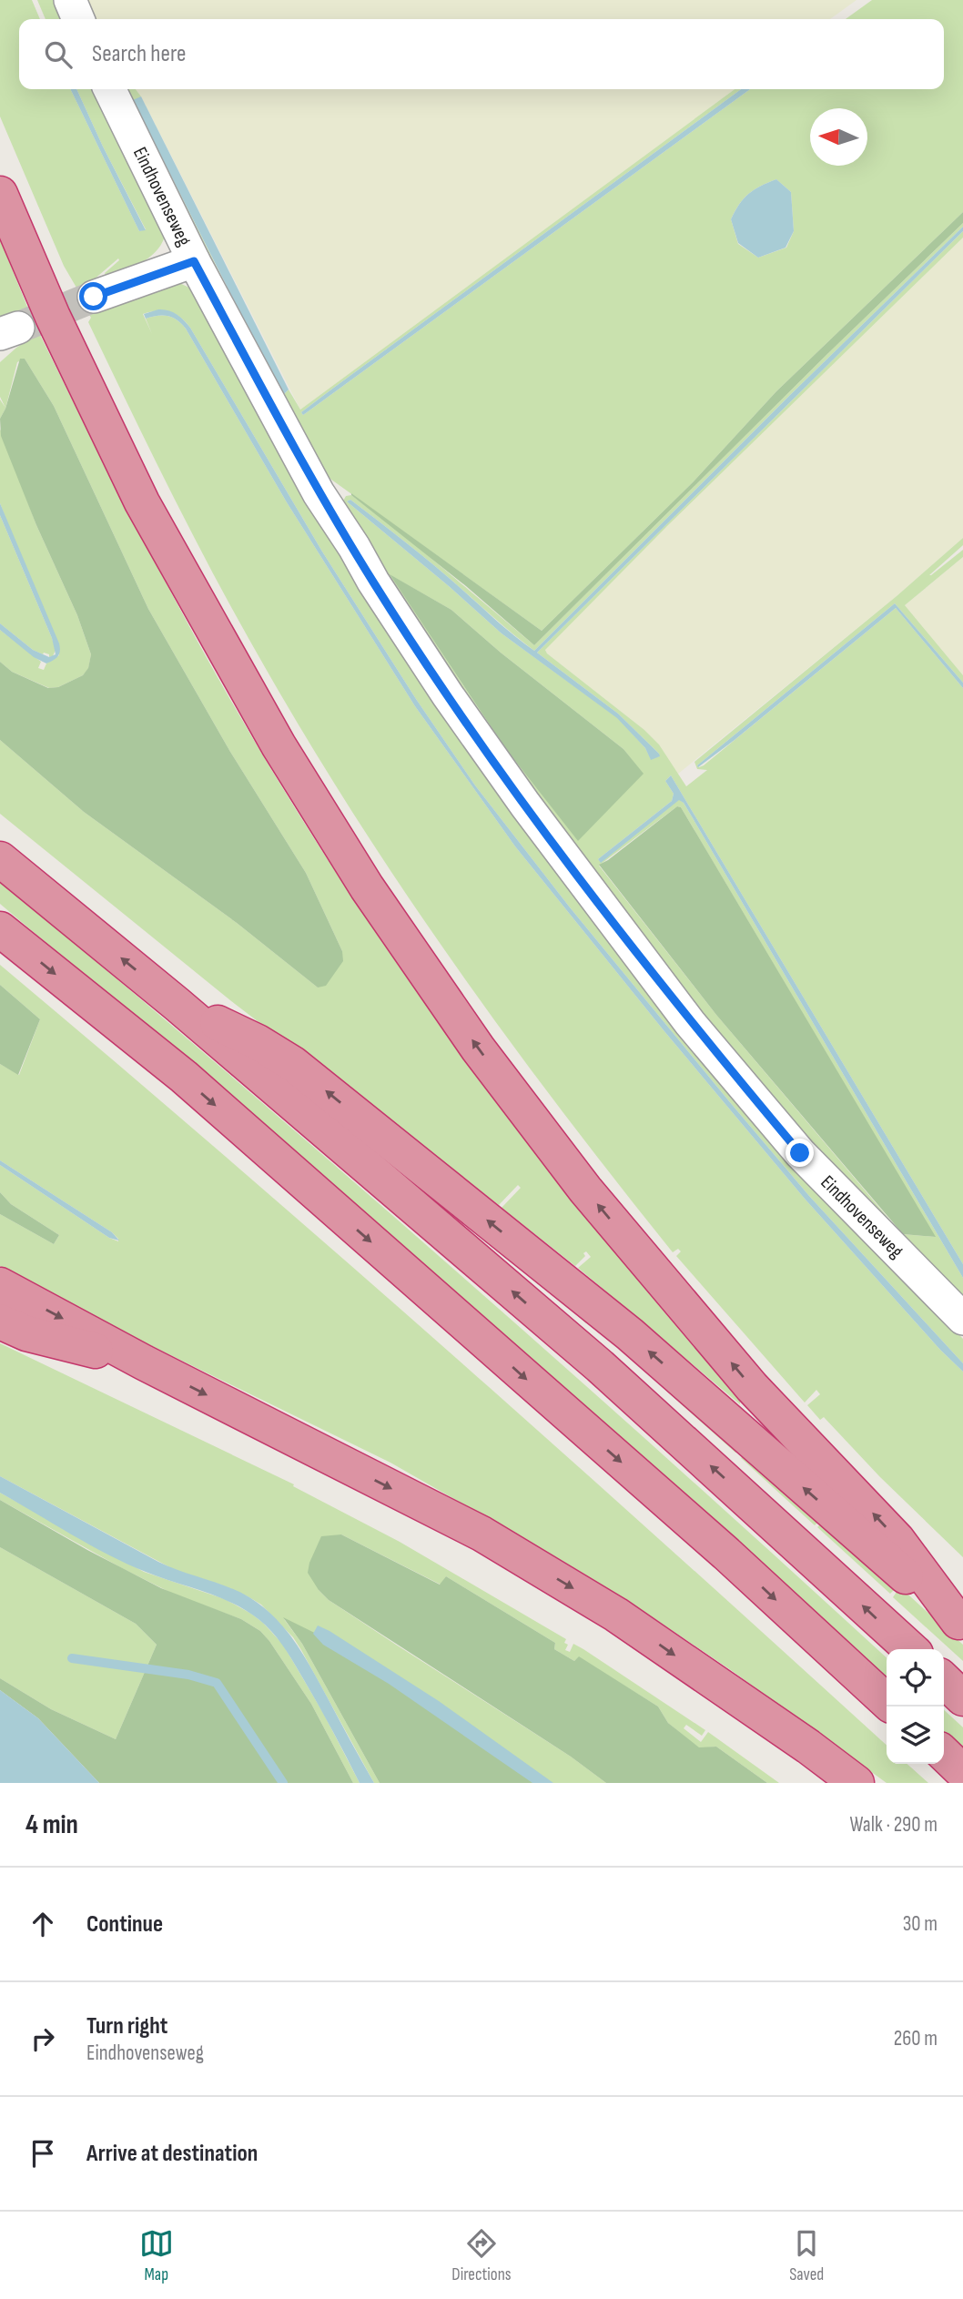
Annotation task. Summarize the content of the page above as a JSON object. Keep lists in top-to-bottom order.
{
  "streets": {
    "street": ["Eindhovenseweg"]
  },
  "north": "left",
  "page": {
    "search": "Search here",
    "heading": ["4 min", "Walk · 290 m"],
    "list": [
      ["Continue", "30 m"],
      ["Turn right", "Eindhovenseweg", "260 m"],
      "Arrive at destination"
    ],
    "nav": ["Map", "Directions", "Saved"]
  }
}
